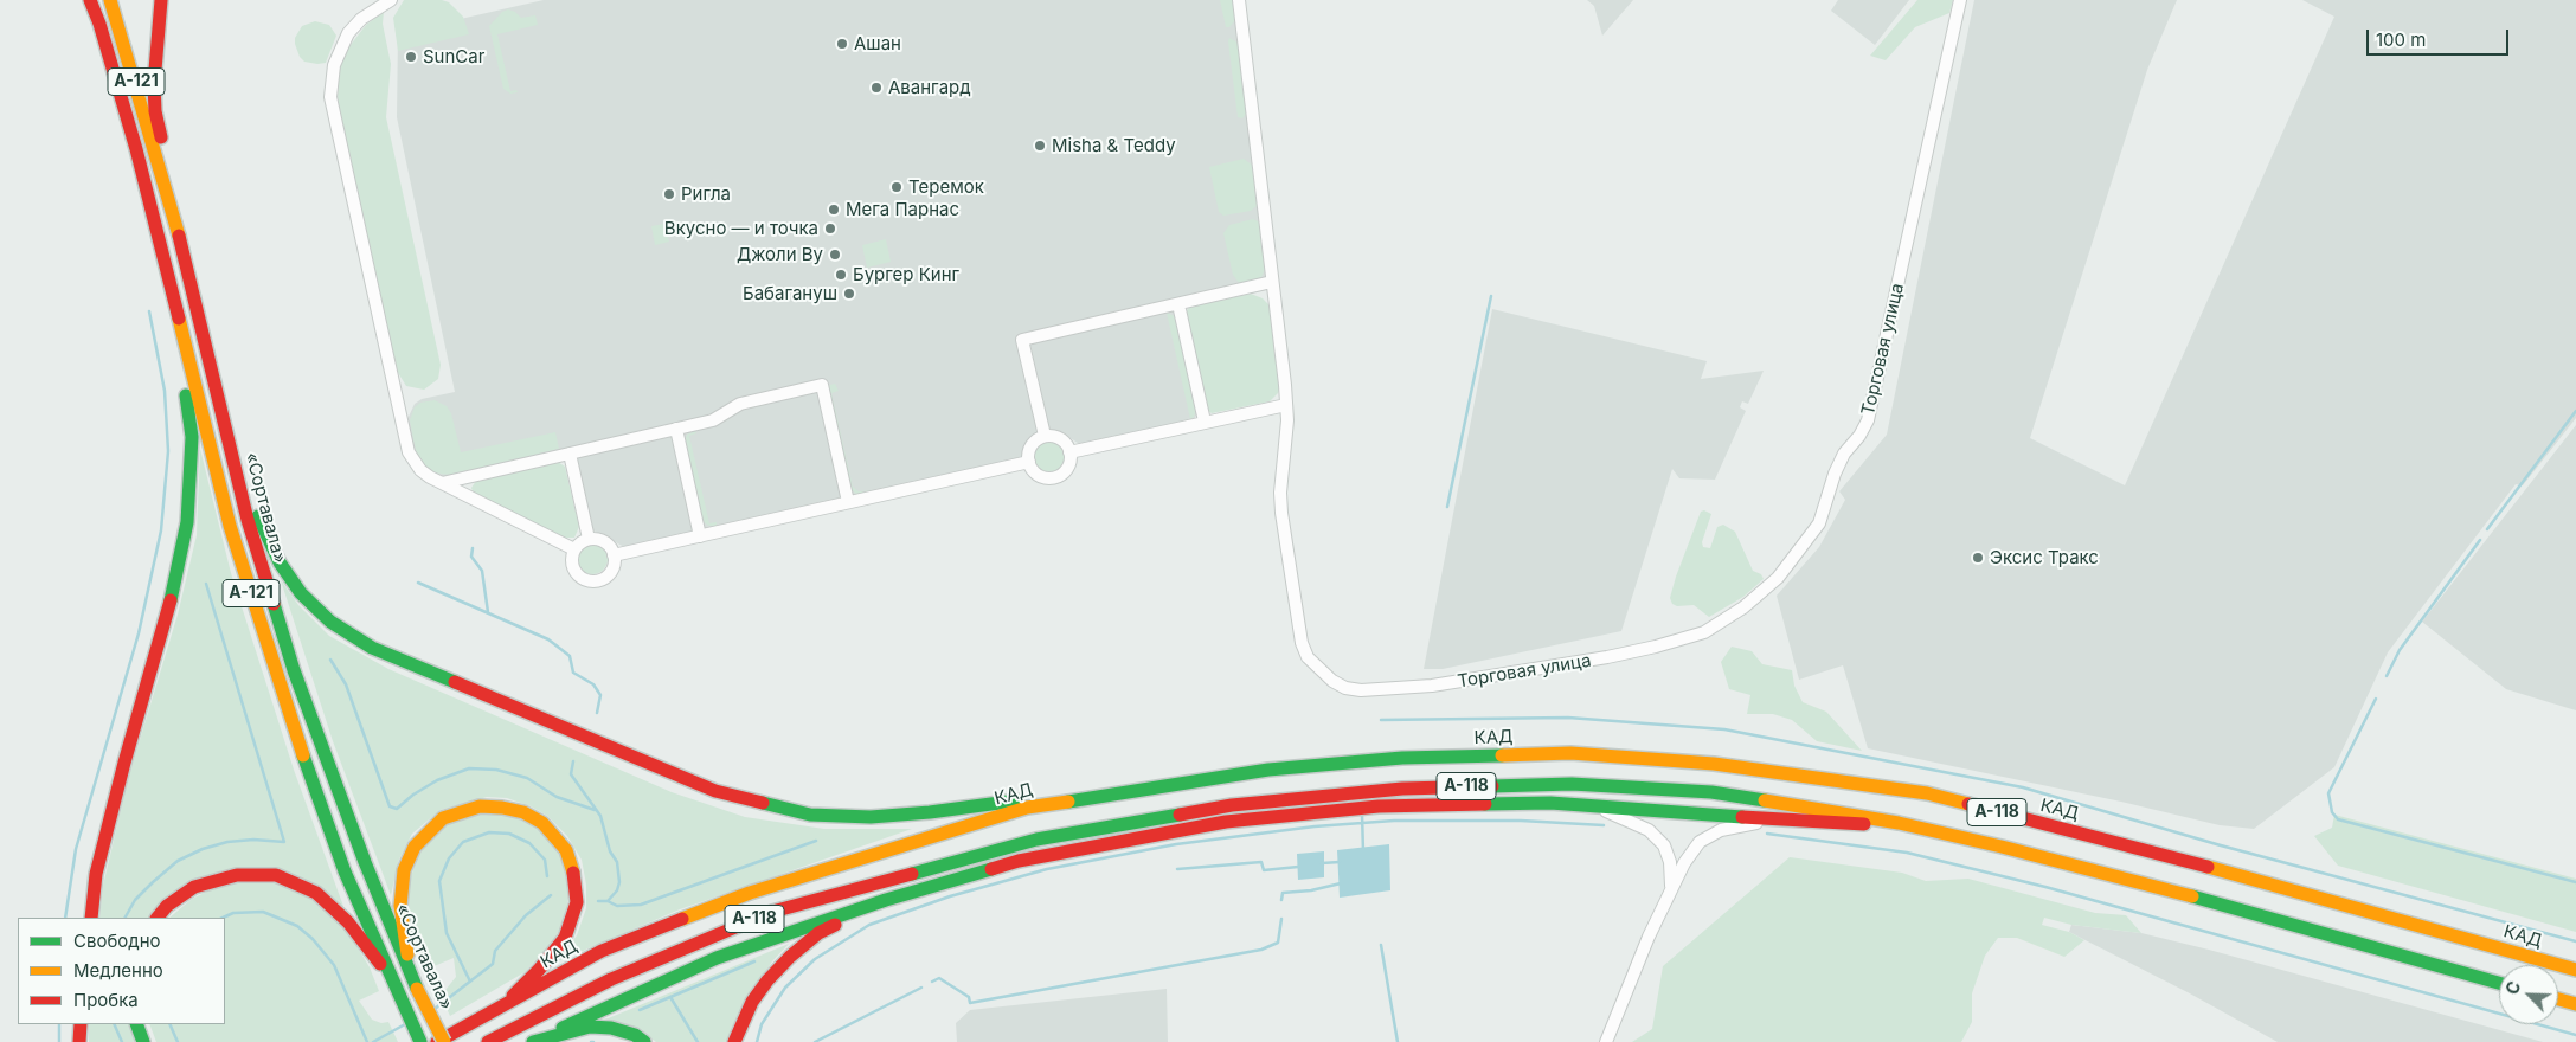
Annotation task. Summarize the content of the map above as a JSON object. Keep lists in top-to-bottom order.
{
  "streets": {
    "main road": [
      "А-121",
      "«Сортавала»",
      "КАД",
      "А-118"
    ],
    "street": ["Торговая улица"]
  },
  "places": [
    "Ашан",
    "SunCar",
    "Авангард",
    "Misha & Teddy",
    "Теремок",
    "Ригла",
    "Мега Парнас",
    "Вкусно — и точка",
    "Джоли Ву",
    "Бургер Кинг",
    "Бабагануш",
    "Эксис Тракс"
  ],
  "legend": ["Свободно", "Медленно", "Пробка"],
  "scale_bar": "100 m",
  "north": "top left"
}
